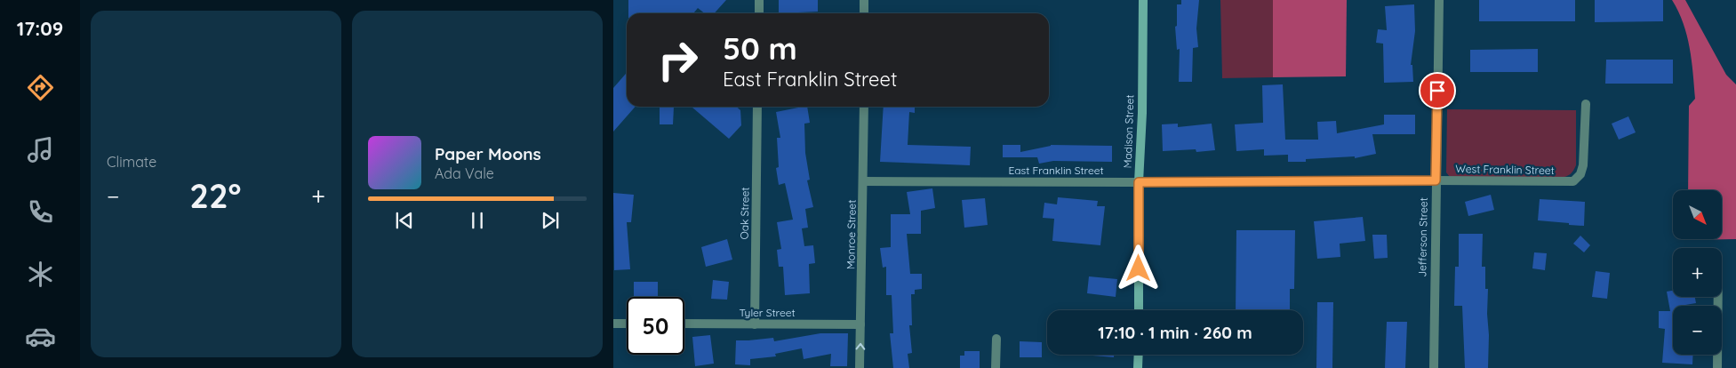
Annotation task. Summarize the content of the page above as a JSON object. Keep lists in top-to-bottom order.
{
  "streets": {
    "main road": ["Madison Street"],
    "street": [
      "West Franklin Street",
      "East Franklin Street",
      "Oak Street",
      "Monroe Street",
      "Jefferson Street",
      "Tyler Street"
    ]
  },
  "crossings": [
    ["Madison Street", "East Franklin Street"],
    ["West Franklin Street", "East Franklin Street"],
    ["West Franklin Street", "Jefferson Street"],
    ["East Franklin Street", "Monroe Street"],
    ["East Franklin Street", "Jefferson Street"],
    ["Oak Street", "Tyler Street"],
    ["Monroe Street", "Tyler Street"]
  ],
  "north": "bottom right",
  "page": {
    "tabs": "17:09",
    "tile": "Climate",
    "turn": ["50 m", "East Franklin Street"],
    "song": ["Paper Moons", "Ada Vale"],
    "heat": ["−", "22°", "+"],
    "map_buttons": ["+", "−"],
    "limit": "50",
    "trip": "17:10 · 1 min · 260 m"
  }
}
